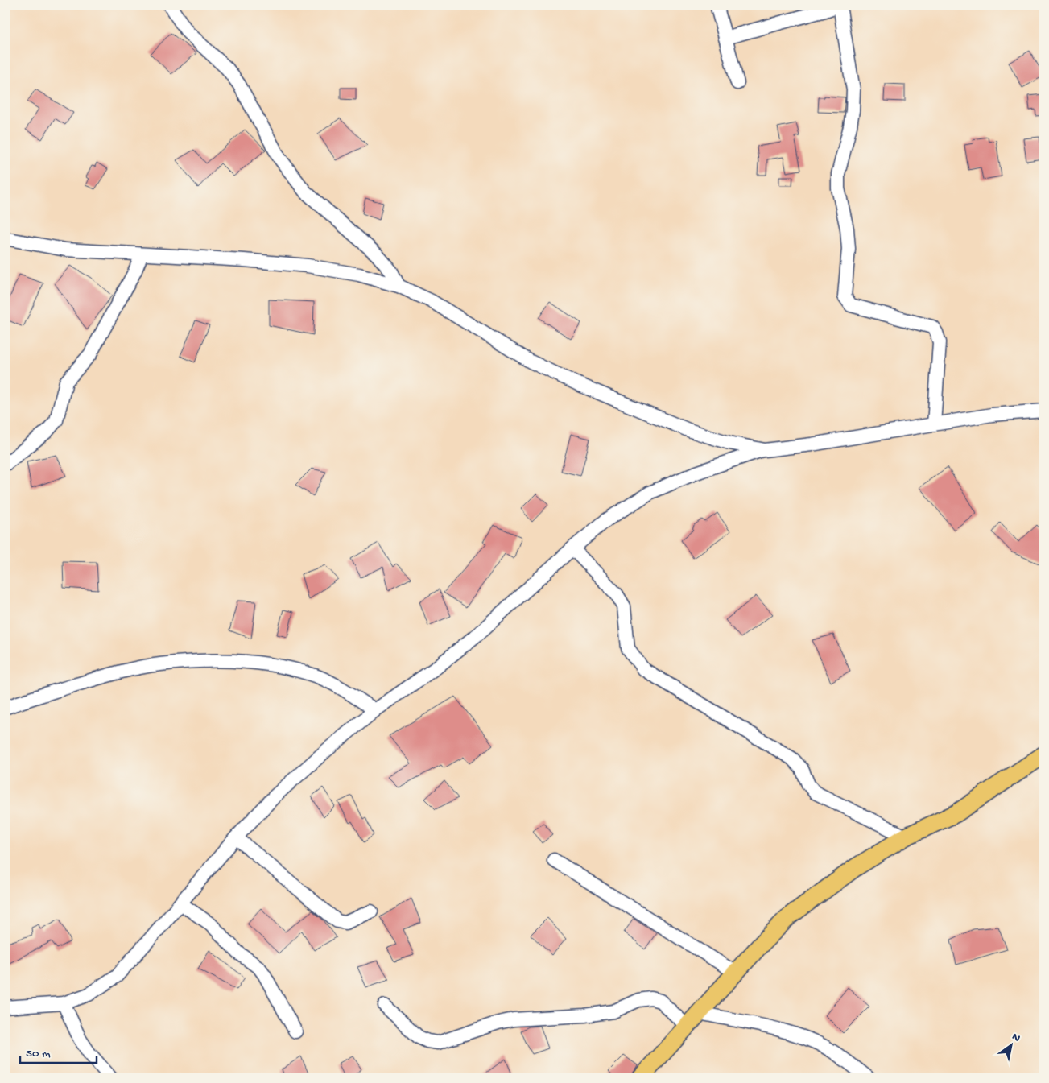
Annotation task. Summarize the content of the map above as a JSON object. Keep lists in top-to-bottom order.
{
  "scale_bar": "50 m",
  "north": "top right"
}
